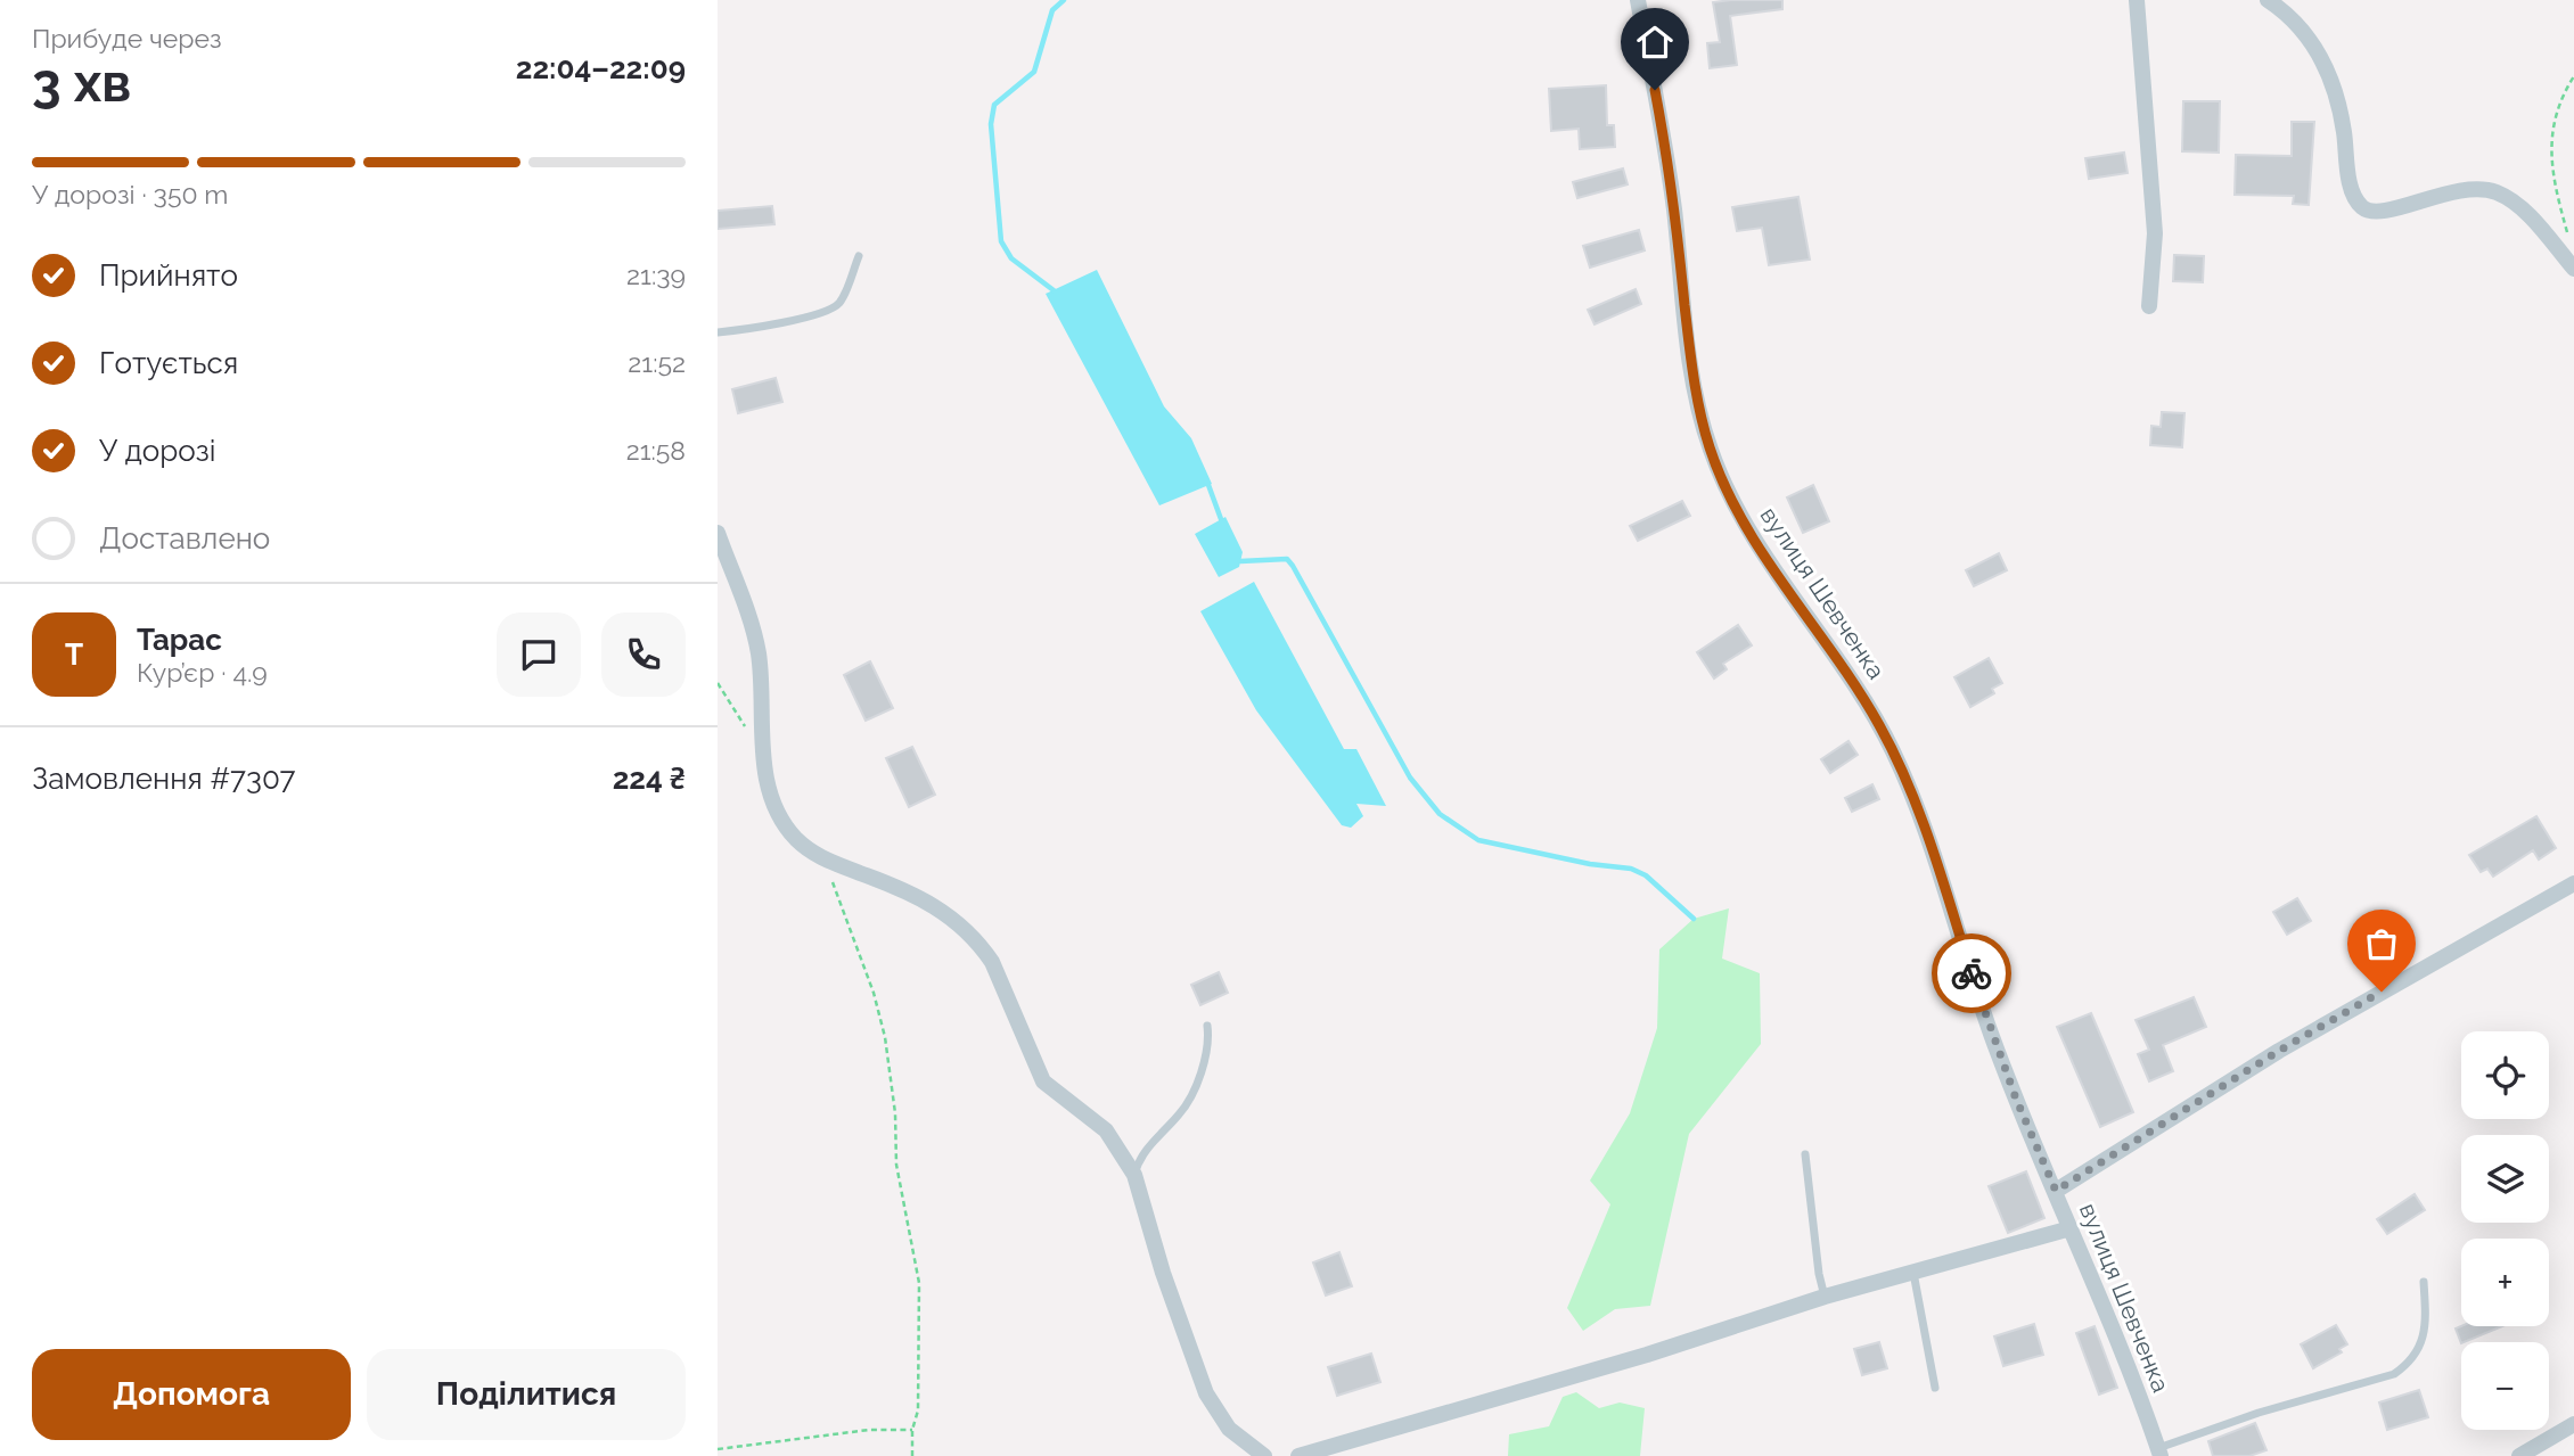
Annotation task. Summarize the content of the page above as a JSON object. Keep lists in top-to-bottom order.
{
  "streets": {
    "street": ["вулиця Шевченка"]
  },
  "page": {
    "heading": ["3 хв", "Прибуде через", "22:04–22:09"],
    "panel": [
      "Тарас",
      "Кур’єр · 4.9",
      "Замовлення #7307",
      "224 ₴"
    ],
    "bar": "У дорозі · 350 m",
    "list": [
      ["Прийнято", "21:39"],
      ["Готується", "21:52"],
      ["У дорозі", "21:58"],
      "Доставлено"
    ],
    "round": "Т",
    "map_buttons": ["+", "−"],
    "buttons": ["Допомога", "Поділитися"]
  }
}
